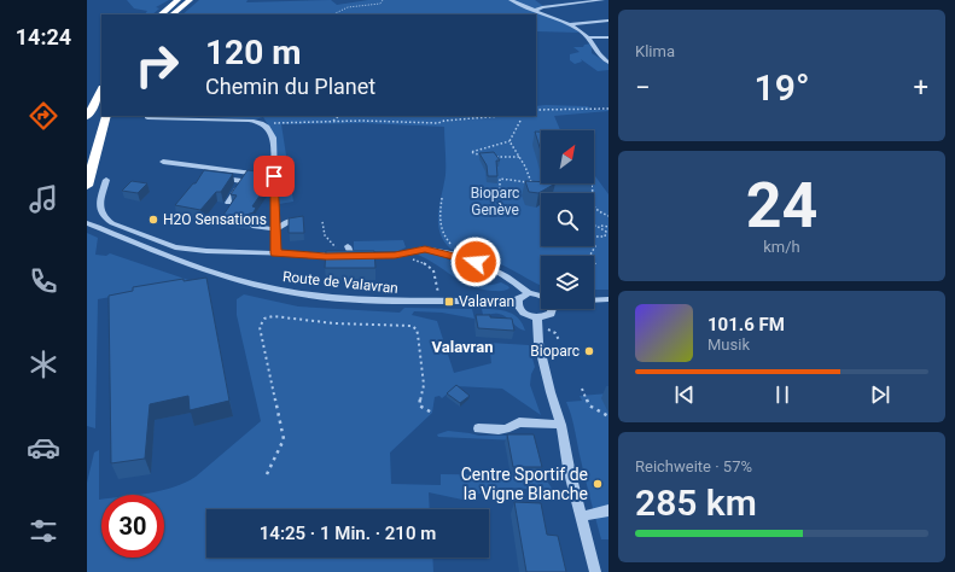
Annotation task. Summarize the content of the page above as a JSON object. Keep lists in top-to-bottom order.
{
  "streets": {
    "street": ["Route de Valavran"]
  },
  "districts": ["Valavran"],
  "parks": ["Bioparc Genève"],
  "places": {
    "other": ["H2O Sensations", "Bioparc", "Centre Sportif de la Vigne Blanche"],
    "transit": ["Valavran"]
  },
  "north": "top right",
  "page": {
    "tabs": "14:24",
    "tile": [
      "Klima",
      ["24", "km/h"],
      ["Reichweite · 57%", "285 km"]
    ],
    "turn": ["120 m", "Chemin du Planet"],
    "heat": ["−", "19°", "+"],
    "song": ["101.6 FM", "Musik"],
    "limit": "30",
    "trip": "14:25 · 1 Min. · 210 m"
  }
}
